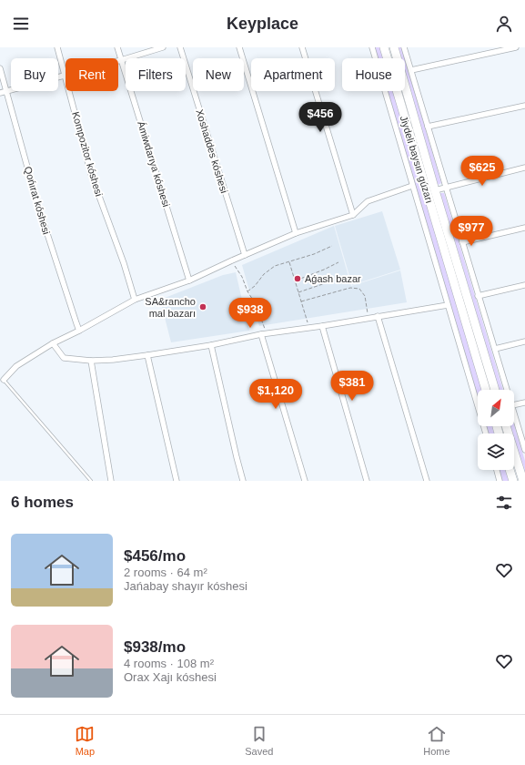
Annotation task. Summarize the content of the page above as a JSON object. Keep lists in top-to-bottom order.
{
  "streets": {
    "main road": ["Jiydeli baysın gúzarı"],
    "street": [
      "Xoshaddes kóshesi",
      "Kompozitor kóshesi",
      "Ámiwdarıya kóshesi",
      "Qońırat kóshesi"
    ]
  },
  "places": ["Aǵash bazar", "SA&rancho mal bazarı"],
  "north": "top right",
  "page": {
    "header": "Keyplace",
    "chip": [
      "Buy",
      "Rent",
      "Filters",
      "New",
      "Apartment",
      "House"
    ],
    "price": [
      "$456",
      "$625",
      "$977",
      "$938",
      "$381",
      "$1,120"
    ],
    "heading": "6 homes",
    "list": [
      {
        "name": "$456/mo",
        "note": "2 rooms · 64 m² · Jańabay shayır kóshesi"
      },
      {
        "name": "$938/mo",
        "note": "4 rooms · 108 m² · Orax Xajı kóshesi"
      }
    ],
    "tabs": ["Map", "Saved", "Home"]
  }
}
